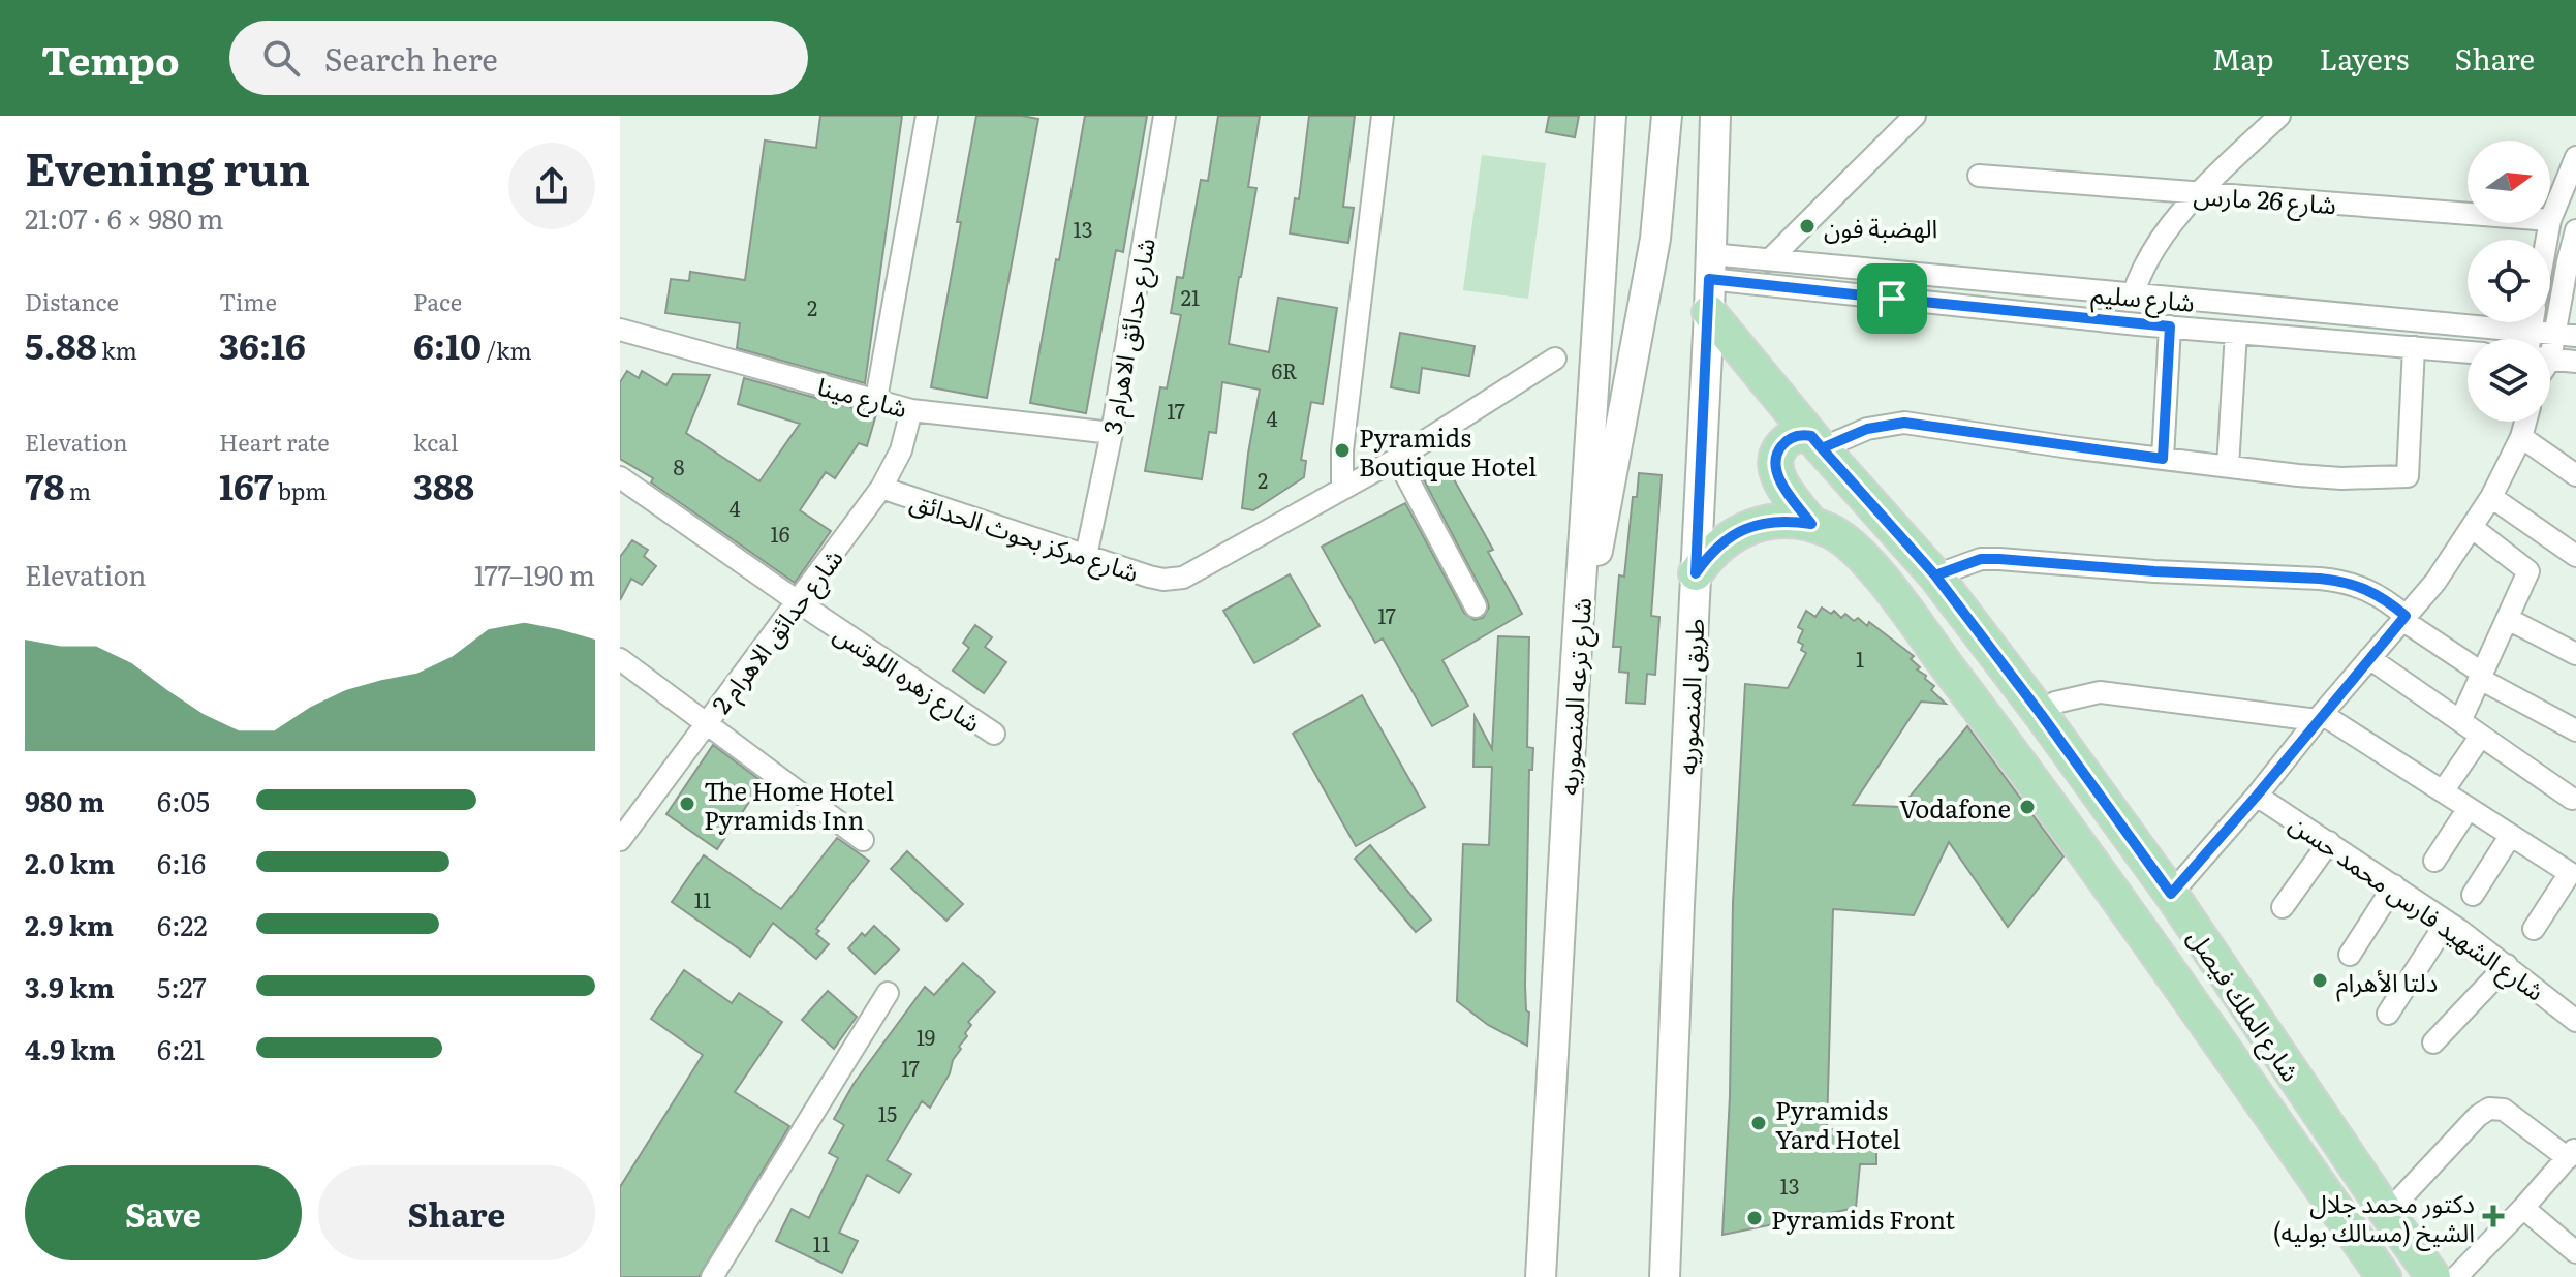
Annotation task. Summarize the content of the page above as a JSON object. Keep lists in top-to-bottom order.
{
  "streets": {
    "main road": ["شارع ترعه المنصوريه", "طريق المنصوريه", "شارع الملك فيصل"],
    "street": [
      "شارع 26 مارس",
      "شارع سليم",
      "شارع حدائق الاهرام 3",
      "شارع مينا",
      "شارع مركز بحوث الحدائق",
      "شارع حدائق الاهرام 2",
      "شارع زهره اللوتس",
      "شارع الشهيد فارس محمد حسن"
    ]
  },
  "crossings": [
    ["شارع سليم", "طريق المنصوريه"],
    ["شارع سليم", "شارع الملك فيصل"],
    ["شارع حدائق الاهرام 3", "شارع مينا"],
    ["شارع حدائق الاهرام 3", "شارع مركز بحوث الحدائق"],
    ["شارع مينا", "شارع حدائق الاهرام 2"],
    ["شارع مركز بحوث الحدائق", "شارع حدائق الاهرام 2"],
    ["شارع حدائق الاهرام 2", "شارع زهره اللوتس"],
    ["طريق المنصوريه", "شارع الملك فيصل"]
  ],
  "places": {
    "other": [
      "الهضبة فون",
      "Pyramids Boutique Hotel",
      "The Home Hotel Pyramids Inn",
      "Vodafone",
      "دلتا الأهرام",
      "Pyramids Yard Hotel",
      "Pyramids Front"
    ],
    "health": ["دكتور محمد جلال الشيخ (مسالك بوليه)"]
  },
  "house_numbers": [
    "13",
    "21",
    "2",
    "6R",
    "17",
    "4",
    "8",
    "2",
    "4",
    "16",
    "17",
    "1",
    "11",
    "19",
    "17",
    "15",
    "13",
    "11"
  ],
  "north": "right",
  "page": {
    "header": "Tempo",
    "search": "Search here",
    "nav": ["Map", "Layers", "Share"],
    "heading": ["Evening run", "21:07 · 6 × 980 m"],
    "stats": [
      ["Distance", "5.88 km"],
      ["Time", "36:16"],
      ["Pace", "6:10 /km"],
      ["Elevation", "78 m"],
      ["Heart rate", "167 bpm"],
      ["kcal", "388"]
    ],
    "chart": ["Elevation", "177–190 m"],
    "list": [
      {
        "name": "980 m",
        "note": "6:05"
      },
      {
        "name": "2.0 km",
        "note": "6:16"
      },
      {
        "name": "2.9 km",
        "note": "6:22"
      },
      {
        "name": "3.9 km",
        "note": "5:27"
      },
      {
        "name": "4.9 km",
        "note": "6:21"
      }
    ],
    "buttons": ["Save", "Share"]
  }
}
